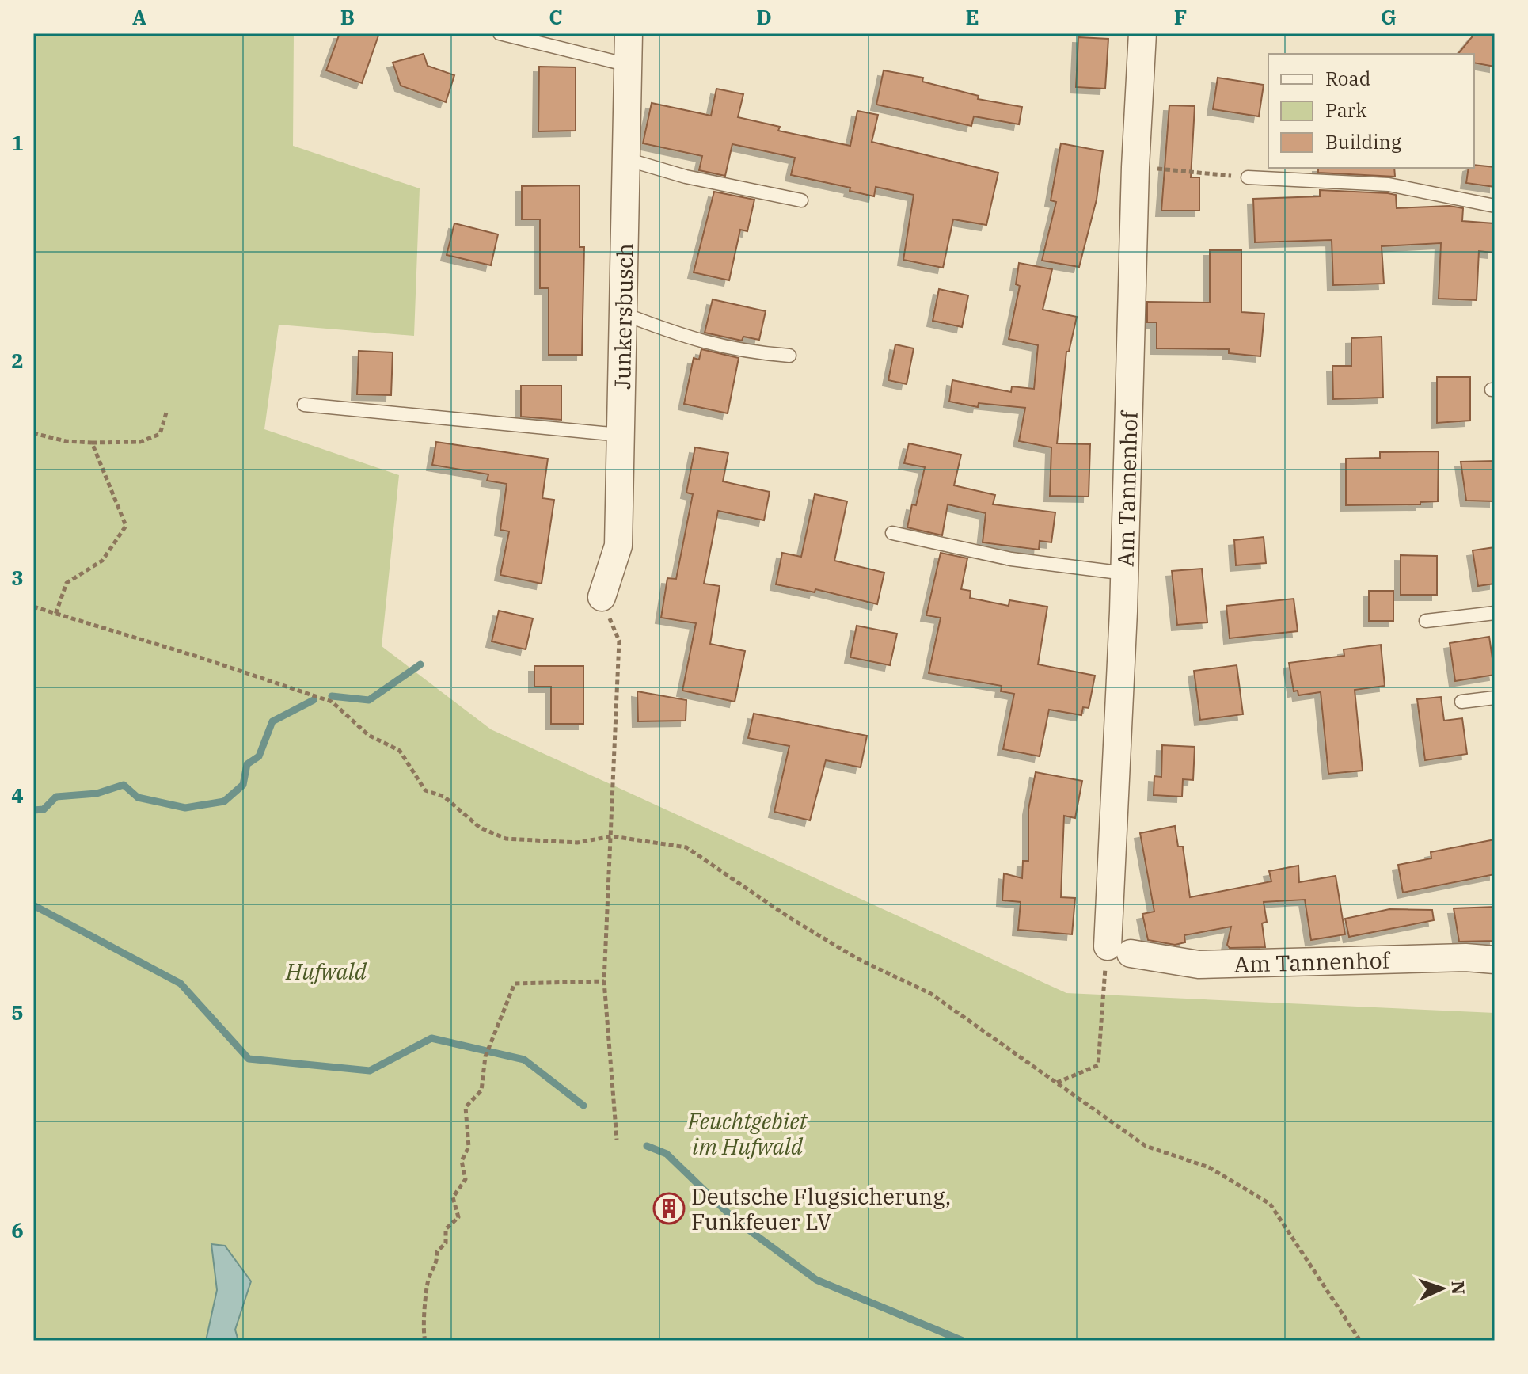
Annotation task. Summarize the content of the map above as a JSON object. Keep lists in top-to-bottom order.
{
  "streets": {
    "street": ["Junkersbusch", "Am Tannenhof"]
  },
  "parks": ["Hufwald", "Feuchtgebiet im Hufwald"],
  "places": {
    "building": ["Deutsche Flugsicherung, Funkfeuer LV"]
  },
  "legend": ["Road", "Park", "Building"],
  "north": "right",
  "grid": {
    "columns": [
      "A",
      "B",
      "C",
      "D",
      "E",
      "F",
      "G"
    ],
    "rows": [
      "1",
      "2",
      "3",
      "4",
      "5",
      "6"
    ]
  }
}
